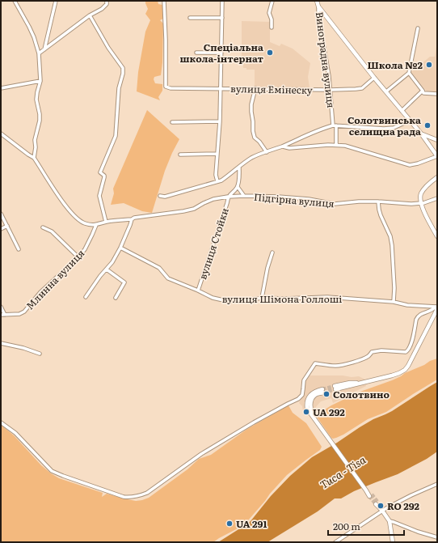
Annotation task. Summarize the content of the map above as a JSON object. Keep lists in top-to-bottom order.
{
  "streets": {
    "street": [
      "Виноградна вулиця",
      "вулиця Емінеску",
      "Підгірна вулиця",
      "вулиця Стойки",
      "Млинна вулиця",
      "вулиця Шімона Голлоші"
    ]
  },
  "crossings": [
    ["Виноградна вулиця", "вулиця Емінеску"],
    ["Підгірна вулиця", "вулиця Стойки"],
    ["Підгірна вулиця", "Млинна вулиця"],
    ["вулиця Стойки", "вулиця Шімона Голлоші"]
  ],
  "water": ["Тиса - Tisa"],
  "places": [
    "Спеціальна школа-інтернат",
    "Школа №2",
    "Солотвинська селищна рада",
    "Солотвино",
    "UA 292",
    "RO 292",
    "UA 291"
  ],
  "scale_bar": "200 m"
}
